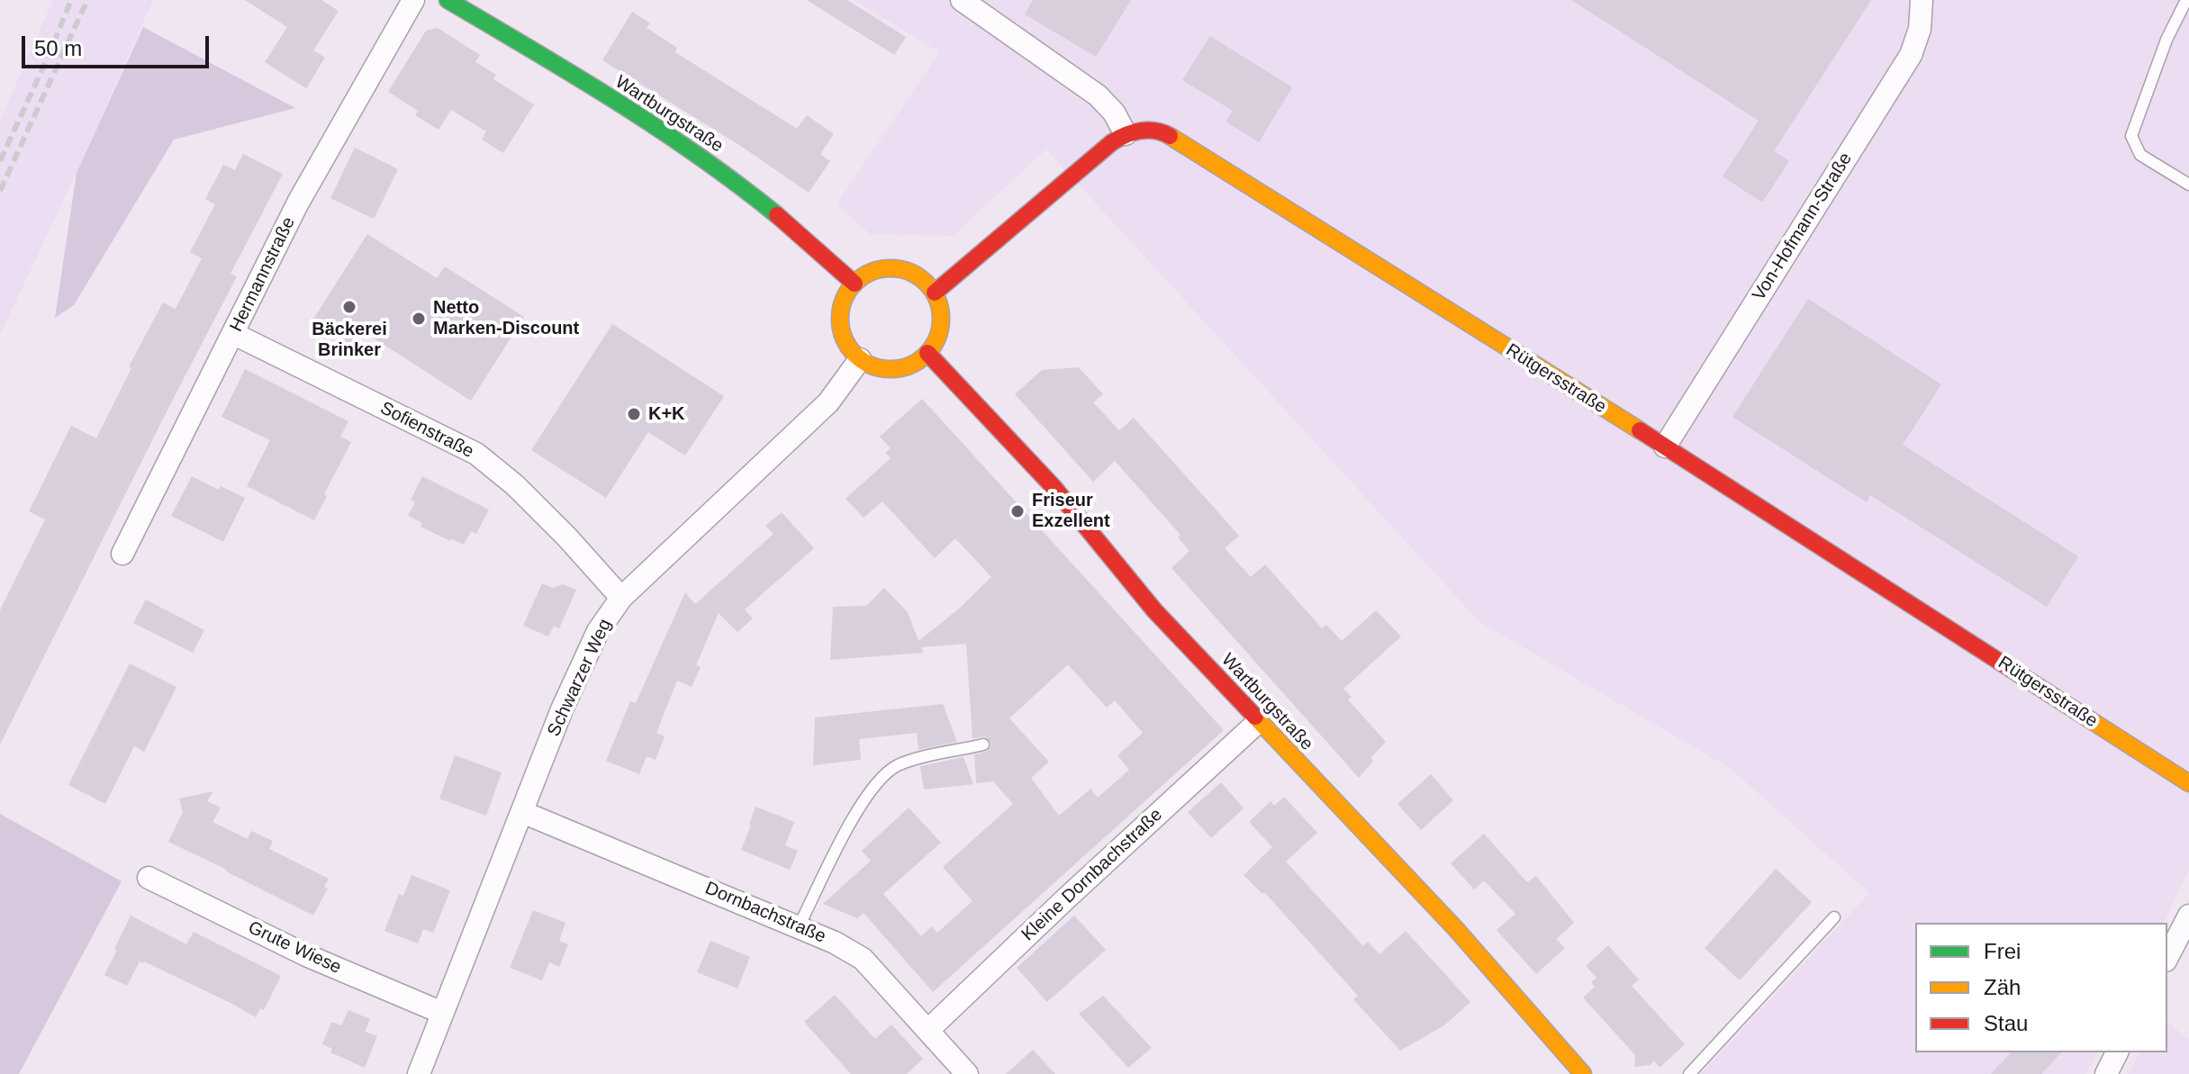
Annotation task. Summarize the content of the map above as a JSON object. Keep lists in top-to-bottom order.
{
  "streets": {
    "main road": ["Wartburgstraße", "Rütgersstraße"],
    "street": [
      "Von-Hofmann-Straße",
      "Hermannstraße",
      "Sofienstraße",
      "Schwarzer Weg",
      "Kleine Dornbachstraße",
      "Dornbachstraße",
      "Grute Wiese"
    ]
  },
  "crossings": [
    ["Wartburgstraße", "Schwarzer Weg"],
    ["Wartburgstraße", "Kleine Dornbachstraße"],
    ["Von-Hofmann-Straße", "Rütgersstraße"],
    ["Hermannstraße", "Sofienstraße"],
    ["Sofienstraße", "Schwarzer Weg"],
    ["Schwarzer Weg", "Dornbachstraße"],
    ["Schwarzer Weg", "Grute Wiese"],
    ["Kleine Dornbachstraße", "Dornbachstraße"]
  ],
  "places": [
    "Bäckerei Brinker",
    "Netto Marken-Discount",
    "K+K",
    "Friseur Exzellent"
  ],
  "legend": ["Frei", "Zäh", "Stau"],
  "scale_bar": "50 m"
}
